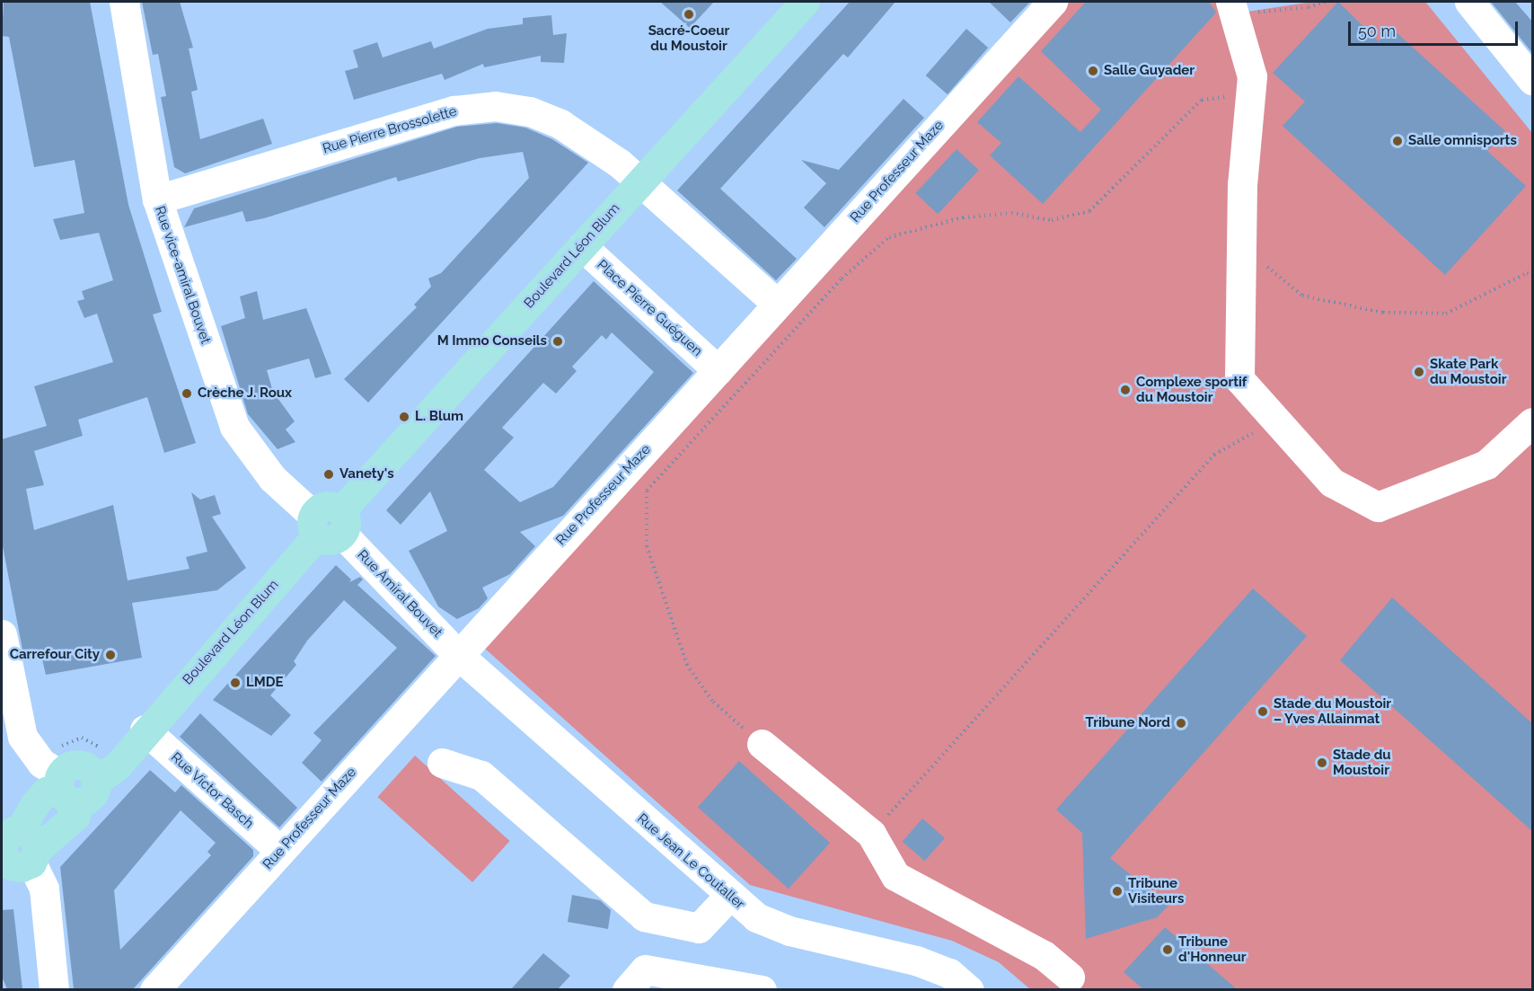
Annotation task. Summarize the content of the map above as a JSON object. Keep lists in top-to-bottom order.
{
  "streets": {
    "main road": ["Boulevard Léon Blum"],
    "street": [
      "Rue Pierre Brossolette",
      "Rue Professeur Maze",
      "Rue vice-amiral Bouvet",
      "Place Pierre Guéguen",
      "Rue Amiral Bouvet",
      "Rue Victor Basch",
      "Rue Jean Le Coutaller"
    ]
  },
  "crossings": [
    ["Rue Pierre Brossolette", "Boulevard Léon Blum"],
    ["Rue Pierre Brossolette", "Rue vice-amiral Bouvet"],
    ["Rue Professeur Maze", "Place Pierre Guéguen"],
    ["Rue Professeur Maze", "Rue Amiral Bouvet"],
    ["Rue Professeur Maze", "Rue Victor Basch"],
    ["Rue Professeur Maze", "Rue Jean Le Coutaller"],
    ["Boulevard Léon Blum", "Rue vice-amiral Bouvet"],
    ["Boulevard Léon Blum", "Place Pierre Guéguen"],
    ["Boulevard Léon Blum", "Rue Amiral Bouvet"],
    ["Boulevard Léon Blum", "Rue Victor Basch"],
    ["Rue vice-amiral Bouvet", "Rue Amiral Bouvet"],
    ["Rue Amiral Bouvet", "Rue Jean Le Coutaller"]
  ],
  "places": [
    "Sacré-Coeur du Moustoir",
    "Salle Guyader",
    "Salle omnisports",
    "M Immo Conseils",
    "Skate Park du Moustoir",
    "Complexe sportif du Moustoir",
    "Crèche J. Roux",
    "L. Blum",
    "Vanety's",
    "Carrefour City",
    "LMDE",
    "Stade du Moustoir – Yves Allainmat",
    "Tribune Nord",
    "Stade du Moustoir",
    "Tribune Visiteurs",
    "Tribune d'Honneur"
  ],
  "scale_bar": "50 m"
}
